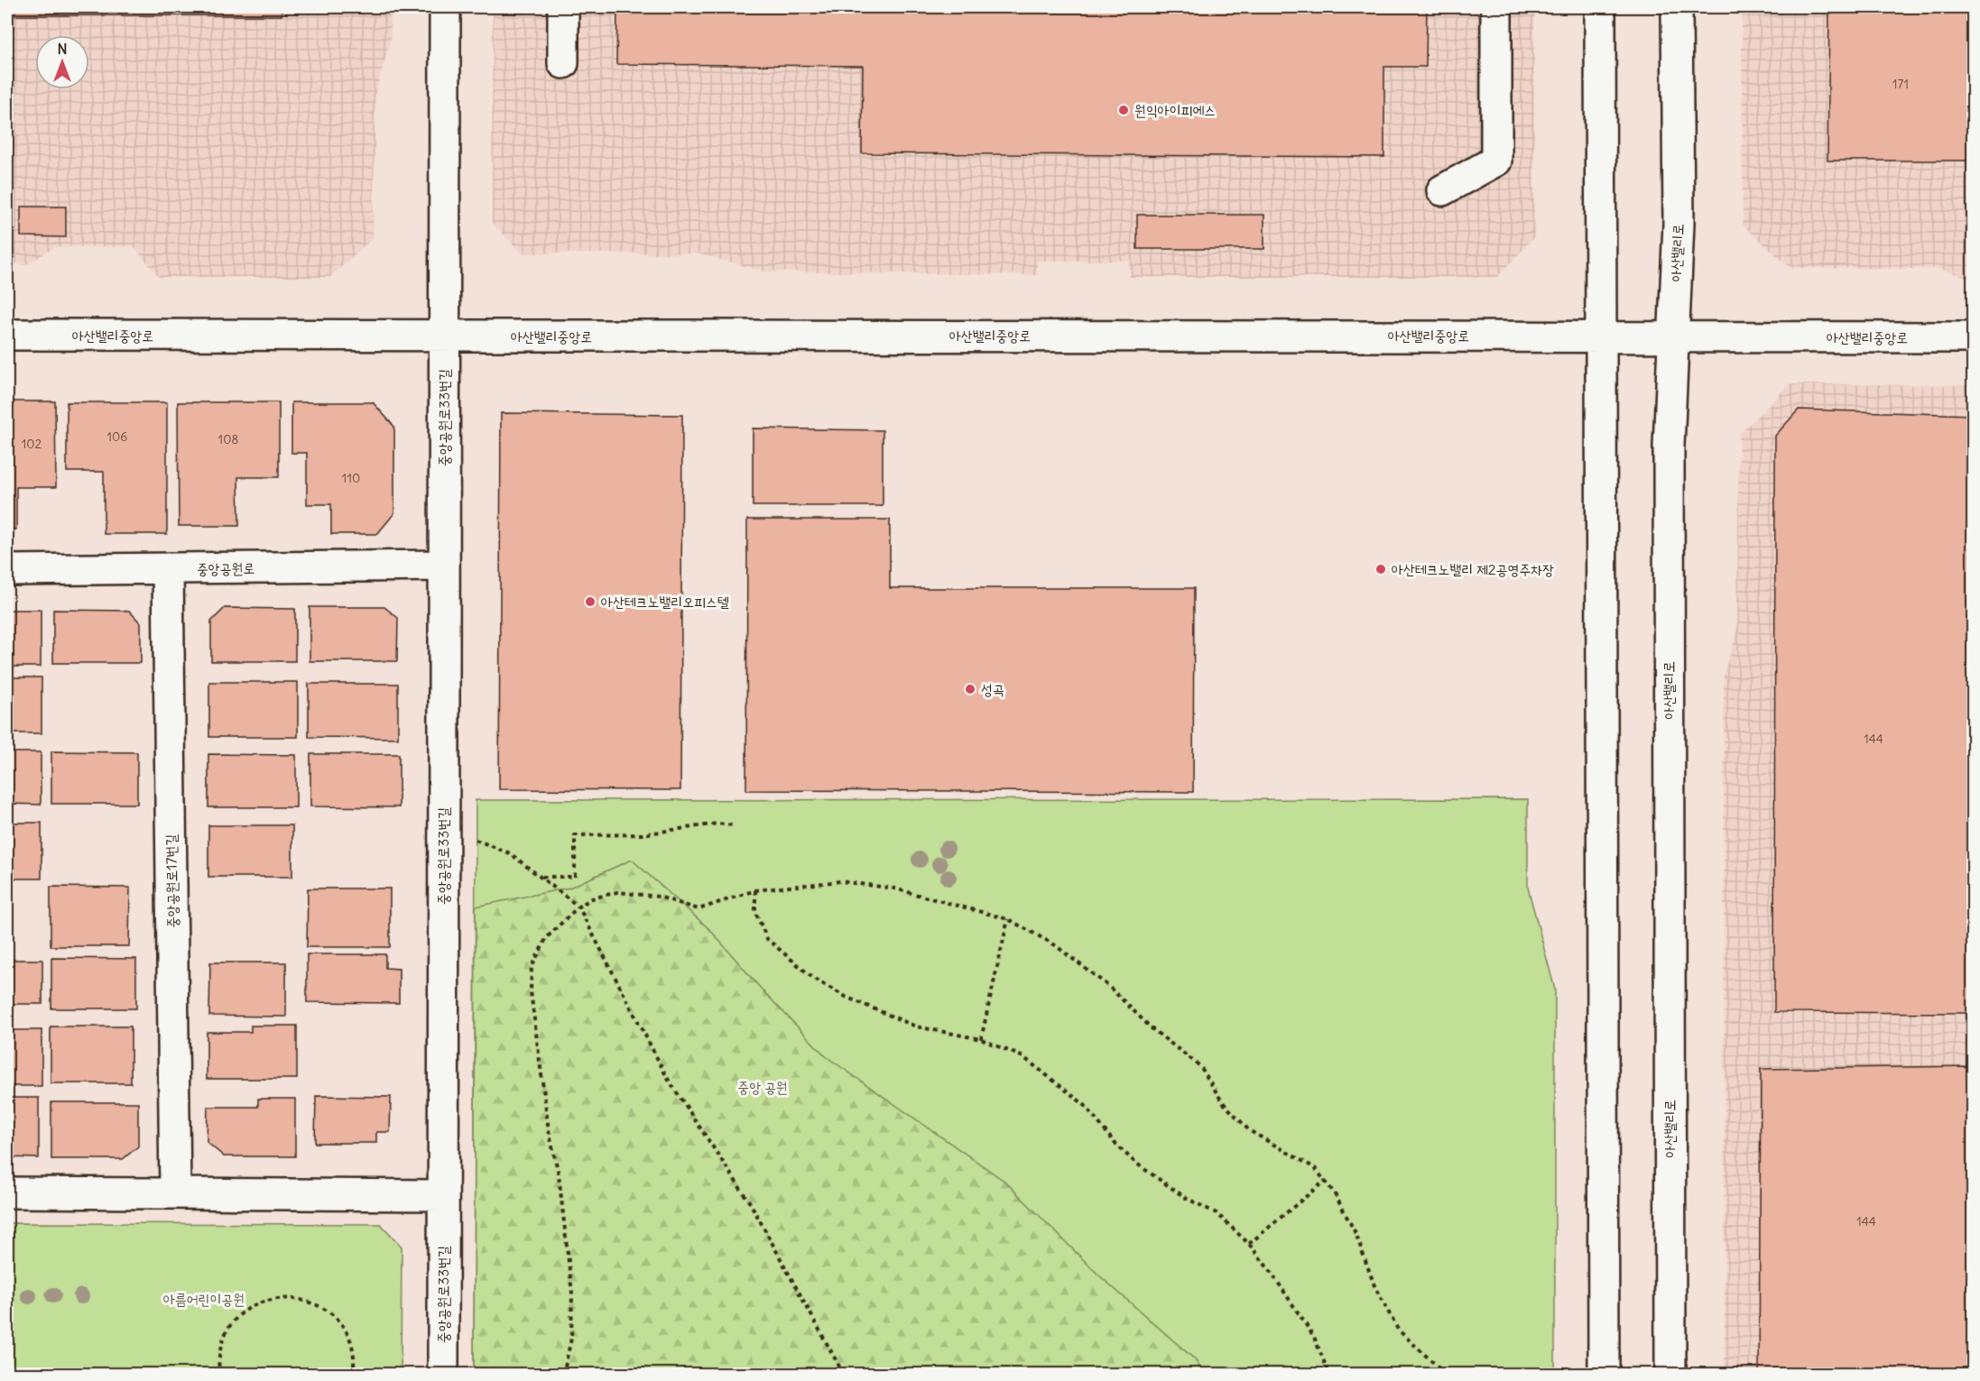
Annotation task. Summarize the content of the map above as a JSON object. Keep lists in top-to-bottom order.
{
  "streets": {
    "street": [
      "아산밸리로",
      "아산밸리중앙로",
      "중앙공원로33번길",
      "중앙공원로",
      "중앙공원로17번길"
    ]
  },
  "crossings": [
    ["아산밸리로", "아산밸리중앙로"],
    ["아산밸리중앙로", "중앙공원로33번길"],
    ["중앙공원로33번길", "중앙공원로"],
    ["중앙공원로", "중앙공원로17번길"]
  ],
  "parks": ["중앙 공원", "아름어린이공원"],
  "places": [
    "원익아이피에스",
    "아산테크노밸리 제2공영주차장",
    "아산테크노밸리오피스텔",
    "성곡"
  ],
  "house_numbers": [
    "171",
    "106",
    "108",
    "102",
    "110",
    "144",
    "144"
  ],
  "north": "top"
}
